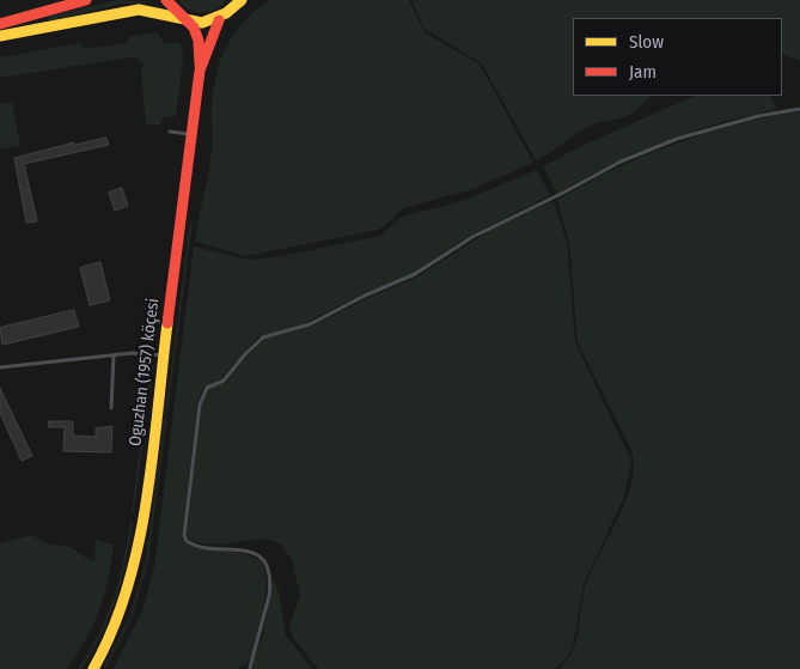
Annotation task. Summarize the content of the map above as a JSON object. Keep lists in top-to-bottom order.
{
  "streets": {
    "main road": ["Oguzhan (1957) köçesi"]
  },
  "legend": ["Slow", "Jam"]
}
